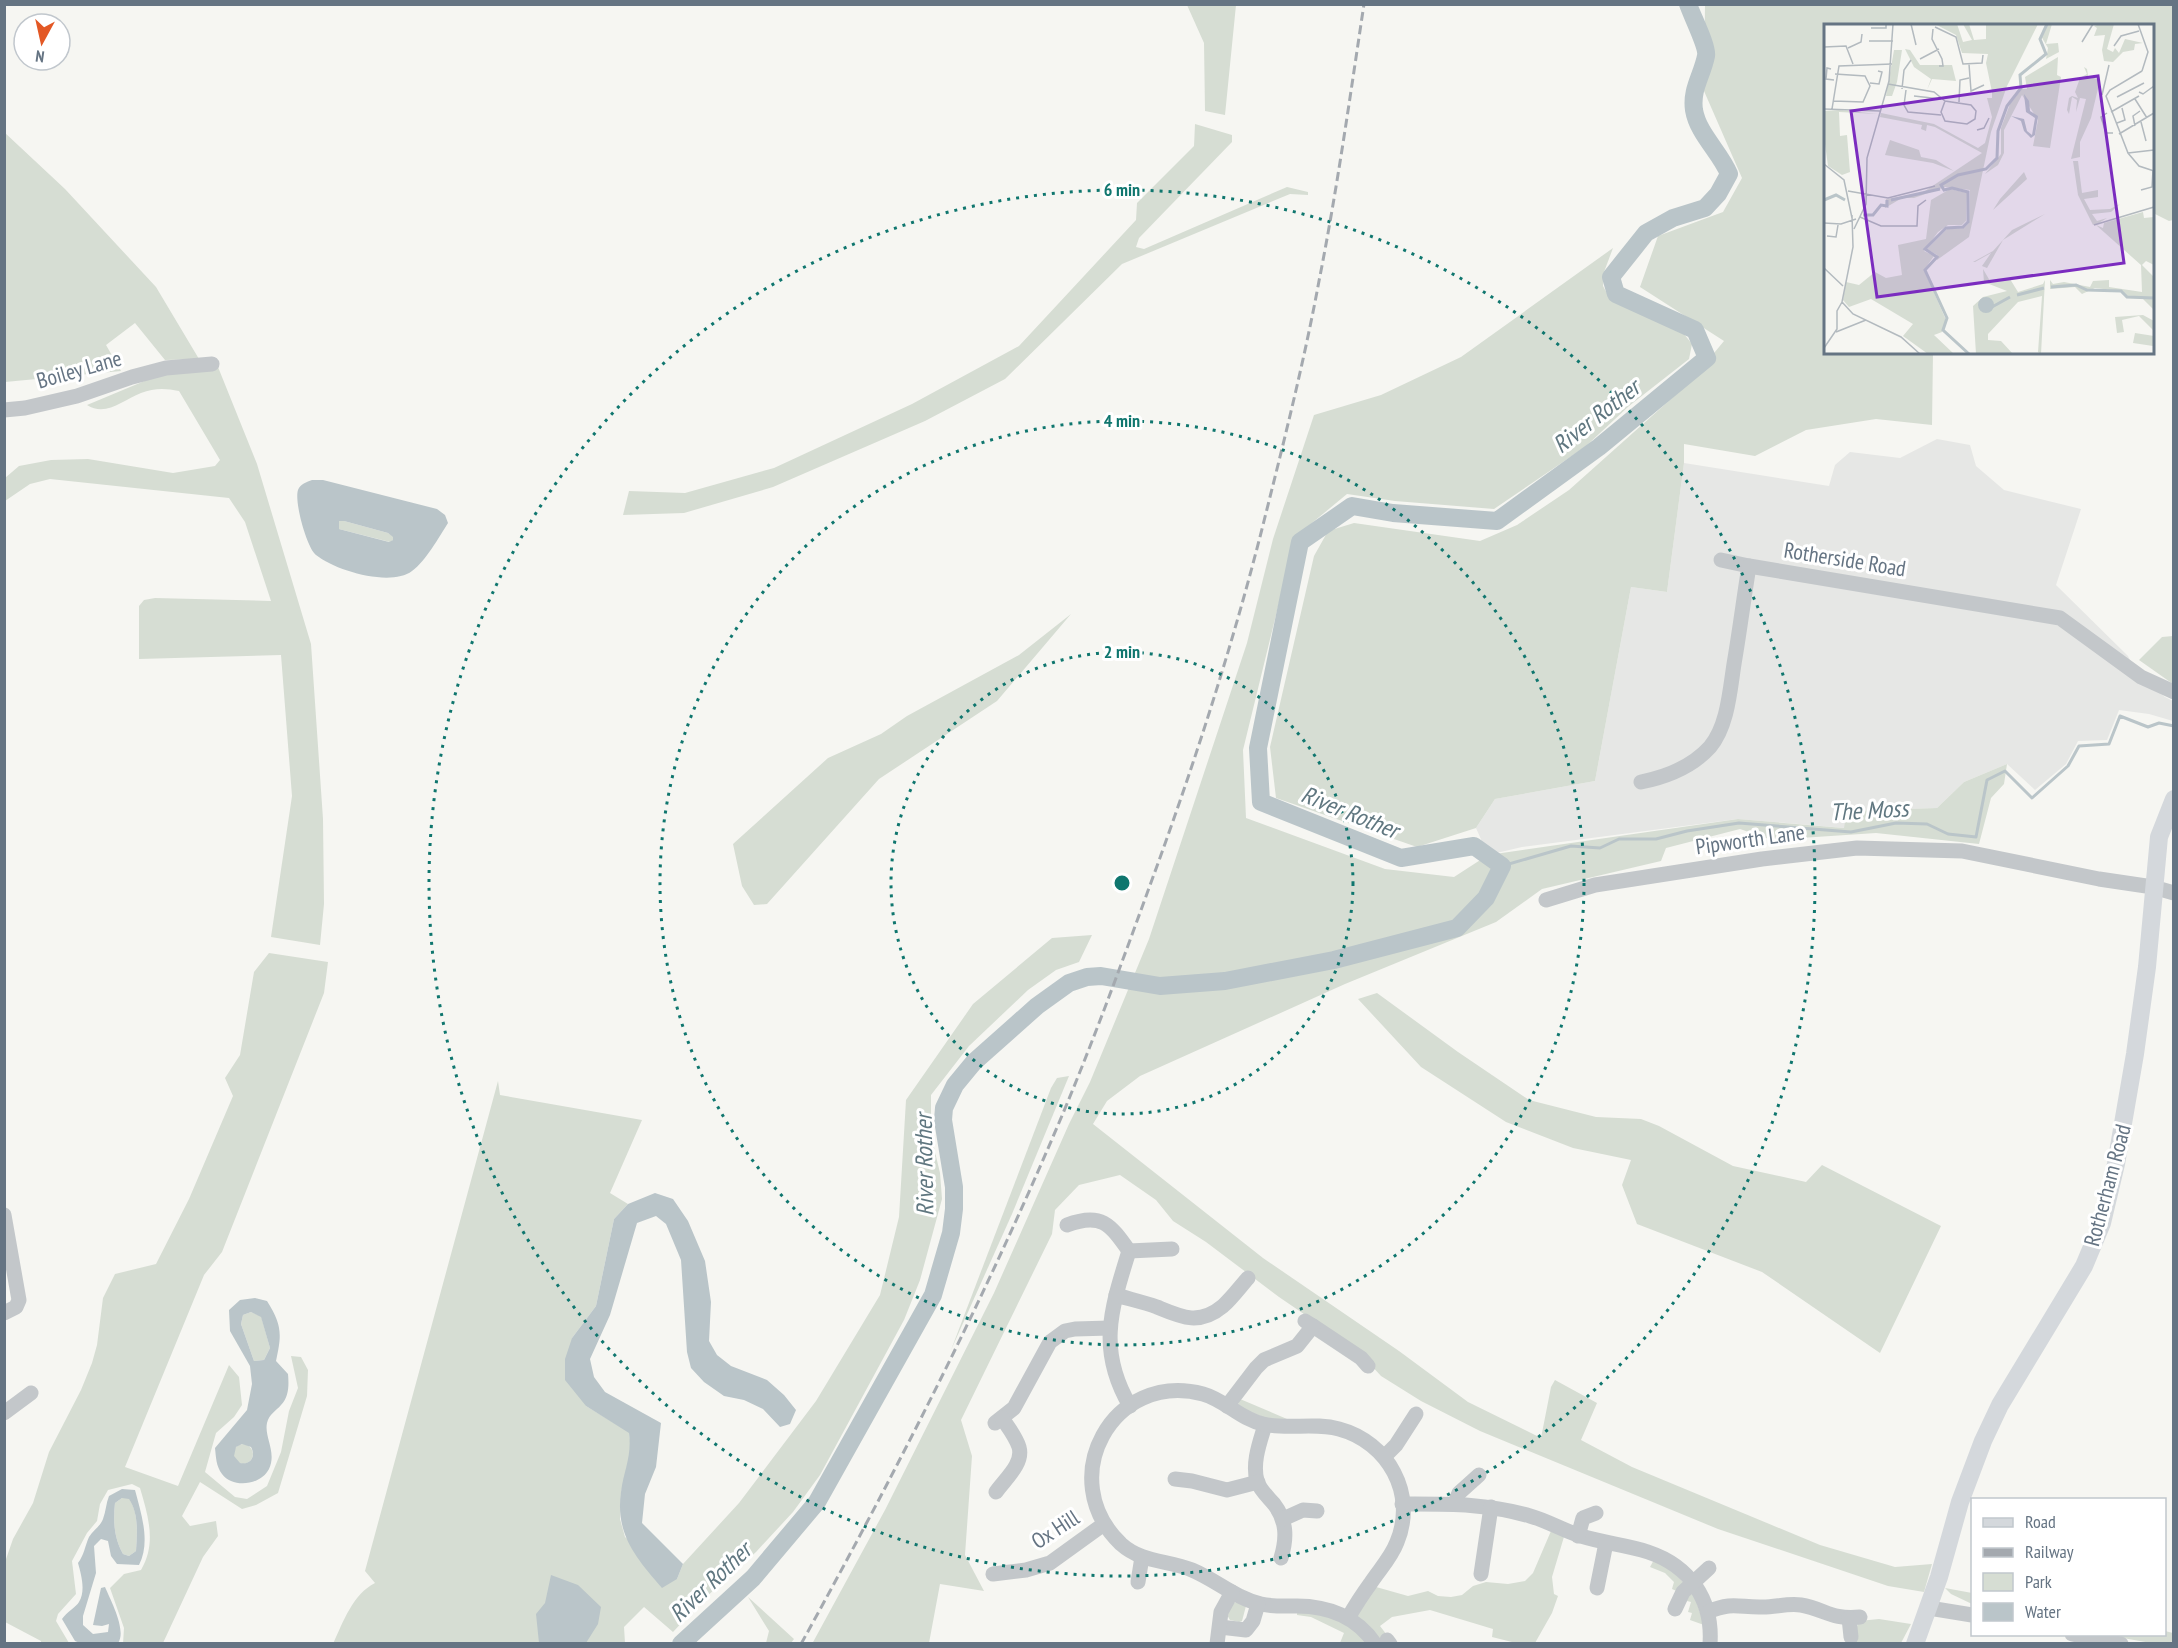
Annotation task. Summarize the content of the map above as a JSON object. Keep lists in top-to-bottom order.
{
  "streets": {
    "main road": ["Rotherham Road"],
    "street": [
      "Boiley Lane",
      "Rotherside Road",
      "Pipworth Lane",
      "Ox Hill"
    ]
  },
  "crossings": [
    ["Pipworth Lane", "Rotherham Road"]
  ],
  "water": ["River Rother", "The Moss"],
  "legend": [
    "Road",
    "Railway",
    "Park",
    "Water"
  ],
  "north": "bottom",
  "rings": ["6 min", "4 min", "2 min"]
}
